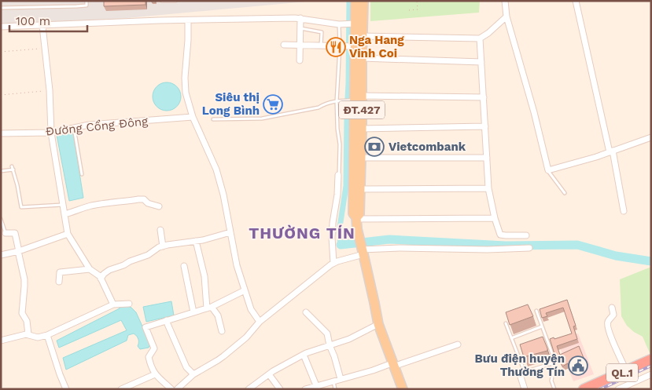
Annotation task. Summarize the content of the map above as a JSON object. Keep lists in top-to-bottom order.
{
  "streets": {
    "highway": ["QL.1"],
    "main road": ["ĐT.427"],
    "street": ["Đường Cổng Đông"]
  },
  "districts": ["THƯỜNG TÍN"],
  "places": {
    "restaurant": ["Nga Hang Vinh Coi"],
    "supermarket": ["Siêu thị Long Bình"],
    "bank": ["Vietcombank"],
    "public building": ["Bưu điện huyện Thường Tín"]
  },
  "scale_bar": "100 m"
}
